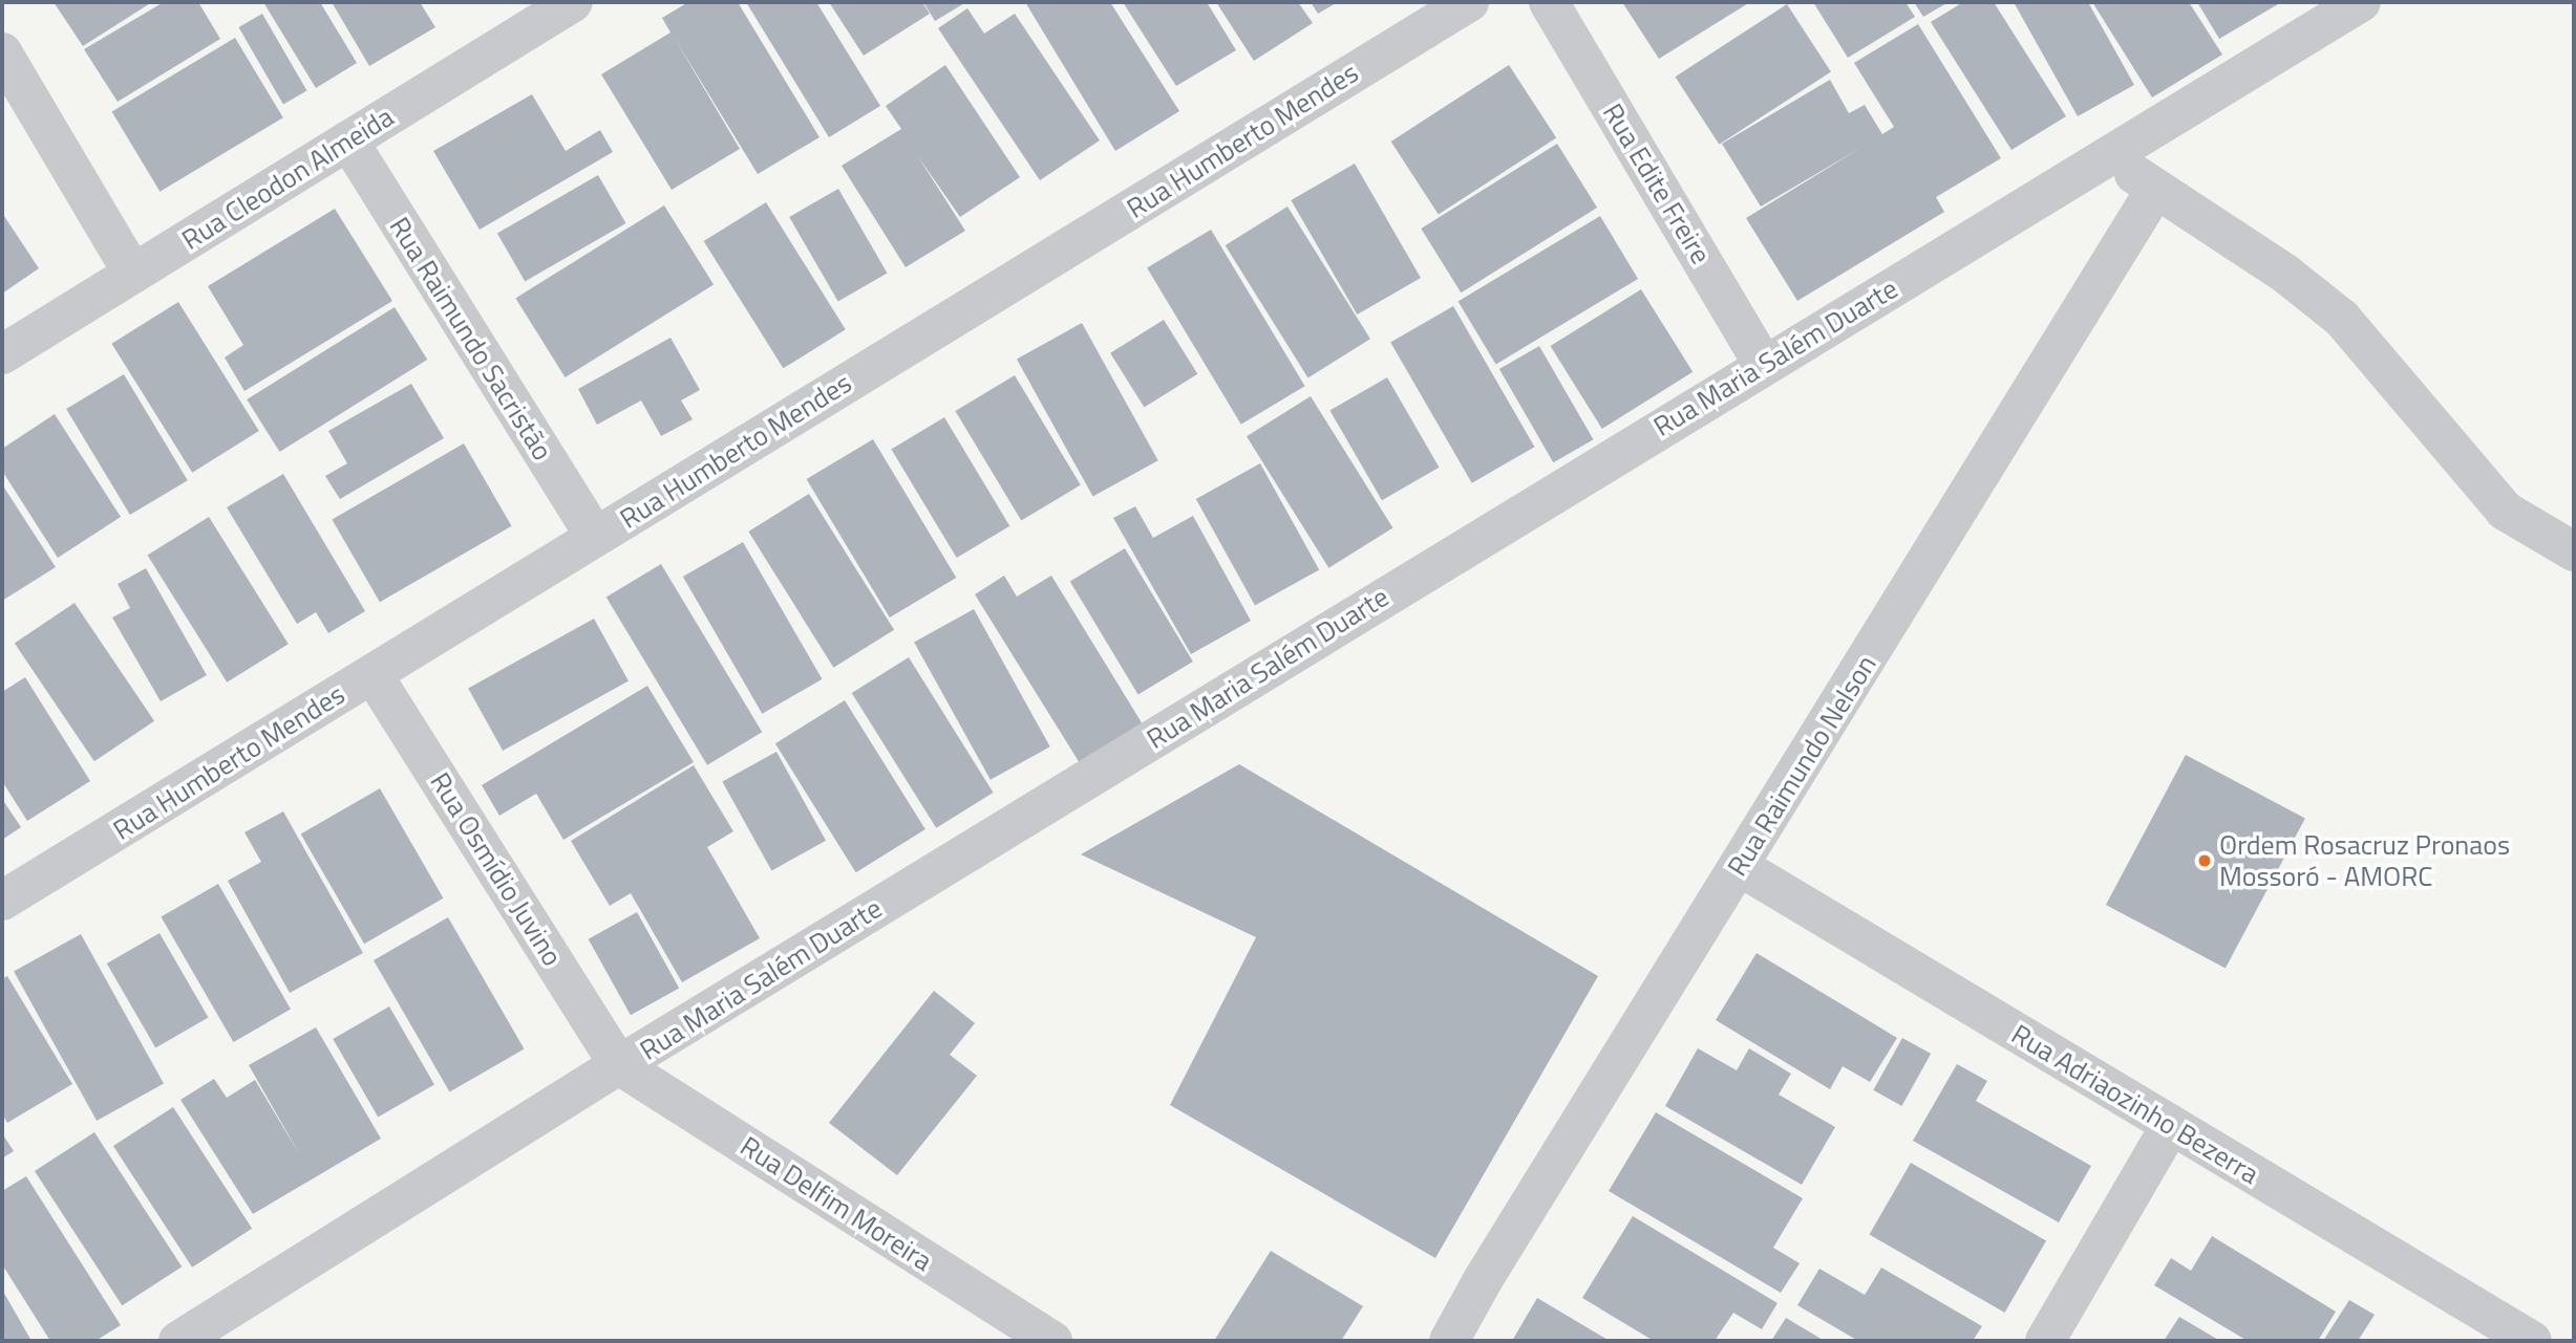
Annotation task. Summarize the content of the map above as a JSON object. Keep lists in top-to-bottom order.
{
  "streets": {
    "street": [
      "Rua Humberto Mendes",
      "Rua Cleodon Almeida",
      "Rua Edite Freire",
      "Rua Raimundo Sacristão",
      "Rua Maria Salém Duarte",
      "Rua Raimundo Nelson",
      "Rua Osmídio Juvino",
      "Rua Adriaozinho Bezerra",
      "Rua Delfim Moreira"
    ]
  },
  "crossings": [
    ["Rua Humberto Mendes", "Rua Raimundo Sacristão"],
    ["Rua Humberto Mendes", "Rua Osmídio Juvino"],
    ["Rua Cleodon Almeida", "Rua Raimundo Sacristão"],
    ["Rua Edite Freire", "Rua Maria Salém Duarte"],
    ["Rua Maria Salém Duarte", "Rua Osmídio Juvino"],
    ["Rua Maria Salém Duarte", "Rua Delfim Moreira"],
    ["Rua Raimundo Nelson", "Rua Adriaozinho Bezerra"],
    ["Rua Osmídio Juvino", "Rua Delfim Moreira"]
  ],
  "places": ["Ordem Rosacruz Pronaos Mossoró - AMORC"]
}
